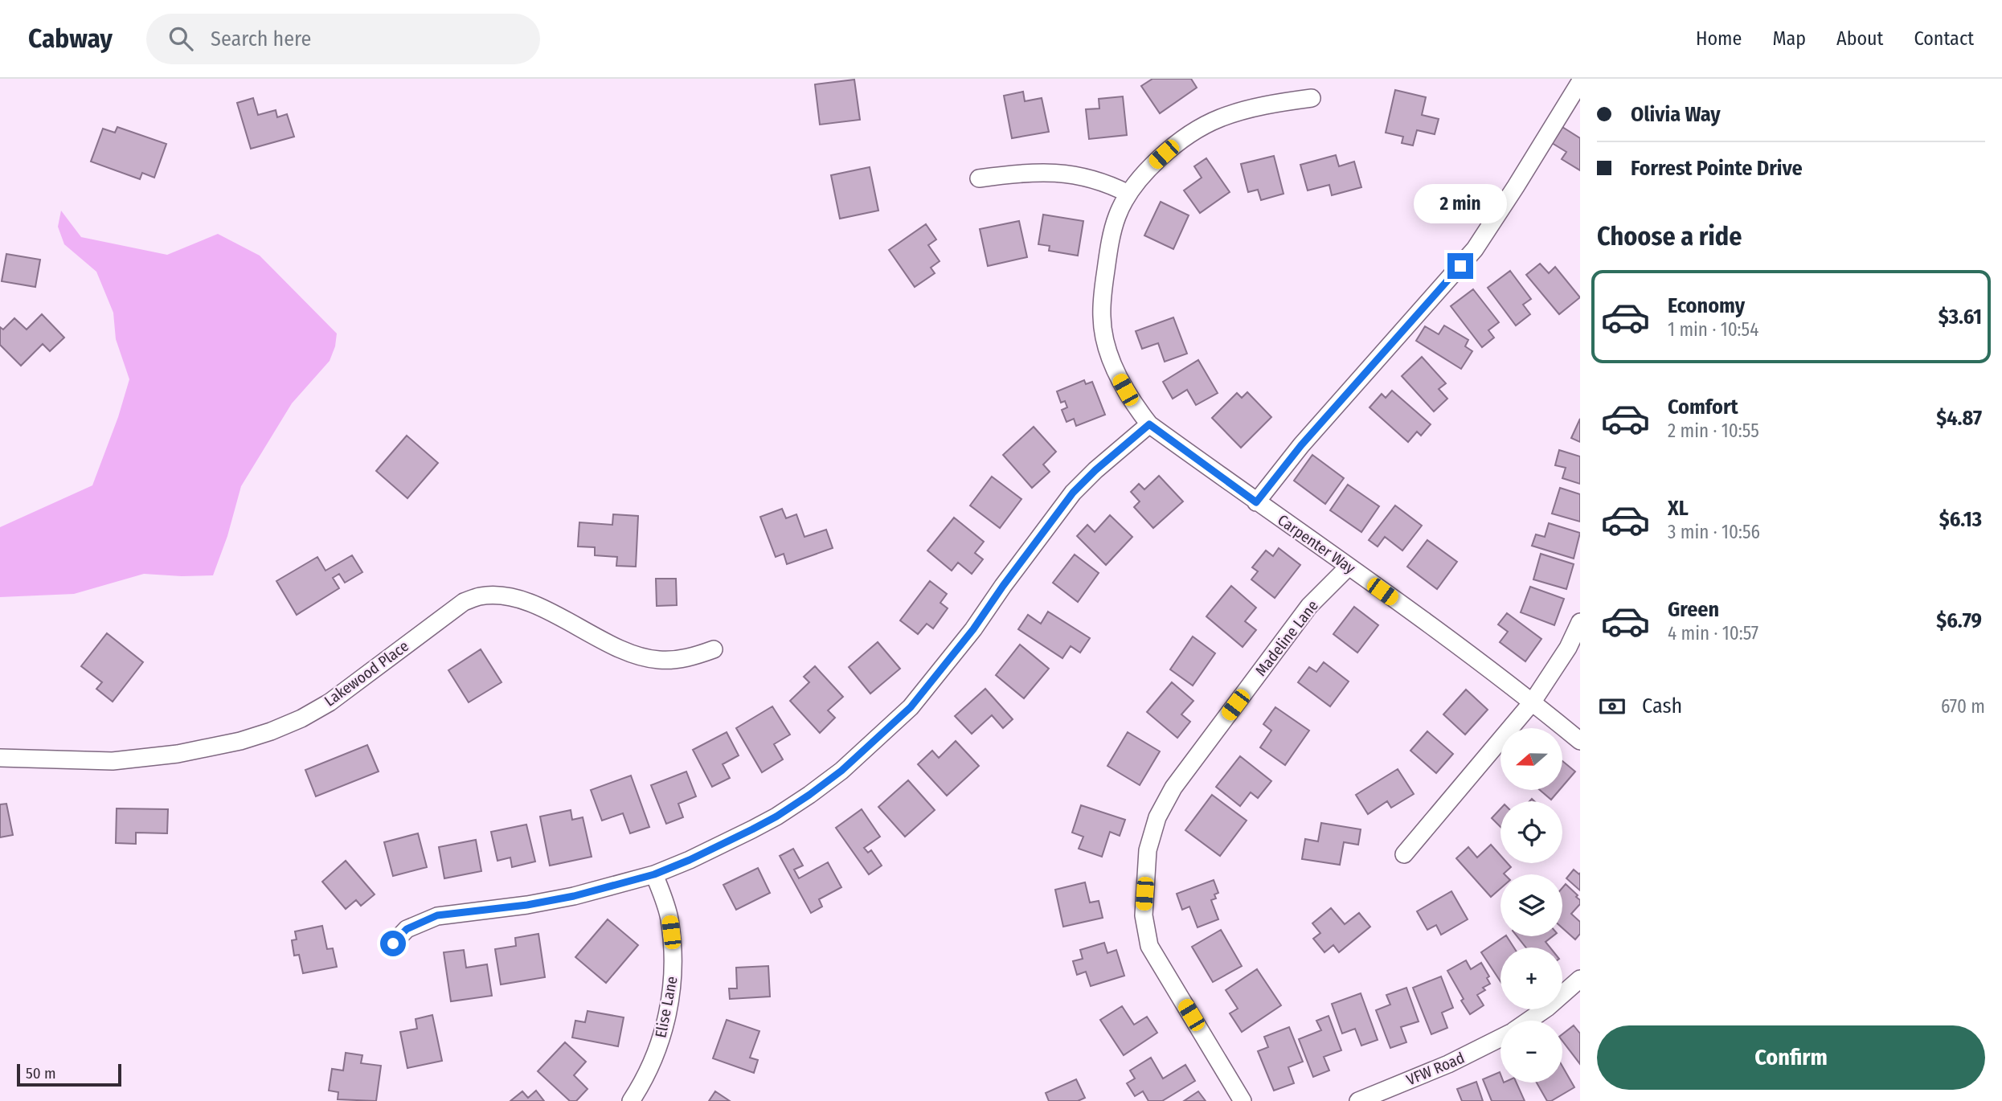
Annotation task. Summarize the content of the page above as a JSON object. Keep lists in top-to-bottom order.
{
  "streets": {
    "street": [
      "Carpenter Way",
      "Madeline Lane",
      "Lakewood Place",
      "Elise Lane",
      "VFW Road"
    ]
  },
  "crossings": [
    ["Carpenter Way", "Madeline Lane"]
  ],
  "scale_bar": "50 m",
  "north": "left",
  "page": {
    "header": "Cabway",
    "search": "Search here",
    "nav": [
      "Home",
      "Map",
      "About",
      "Contact"
    ],
    "banner": ["Olivia Way", "Forrest Pointe Drive"],
    "bubble": "2 min",
    "heading": "Choose a ride",
    "list": [
      {
        "name": "Economy",
        "note": "1 min · 10:54",
        "value": "$3.61"
      },
      {
        "name": "Comfort",
        "note": "2 min · 10:55",
        "value": "$4.87"
      },
      {
        "name": "XL",
        "note": "3 min · 10:56",
        "value": "$6.13"
      },
      {
        "name": "Green",
        "note": "4 min · 10:57",
        "value": "$6.79"
      }
    ],
    "pay": ["Cash", "670 m"],
    "map_buttons": ["+", "−"],
    "buttons": "Confirm",
    "scale": "50 m"
  }
}
